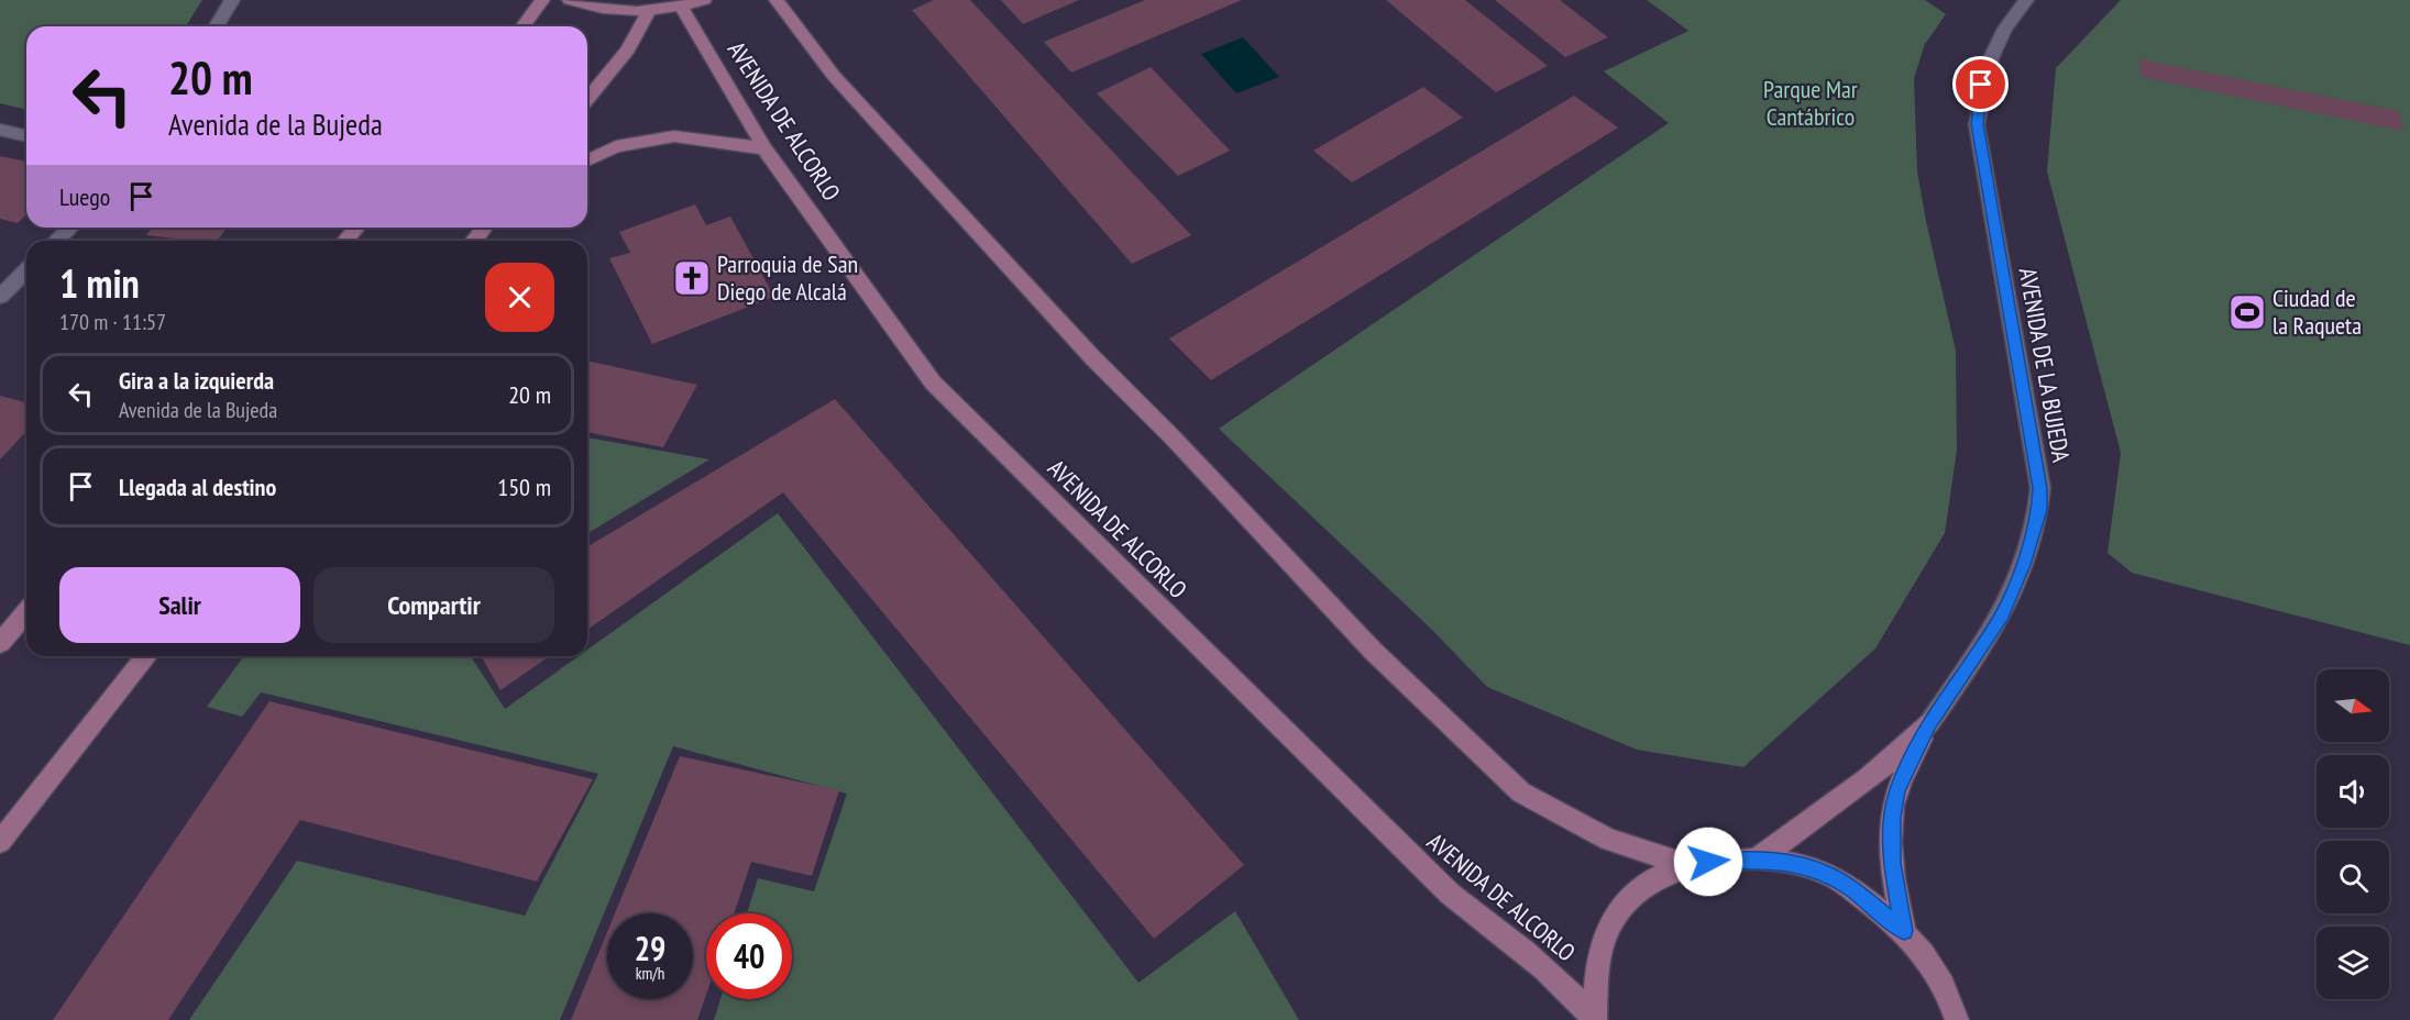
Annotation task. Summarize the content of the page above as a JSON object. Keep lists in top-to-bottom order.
{
  "streets": {
    "street": ["AVENIDA DE ALCORLO", "AVENIDA DE LA BUJEDA"]
  },
  "parks": ["Parque Mar Cantábrico"],
  "places": {
    "church": ["Parroquia de San Diego de Alcalá"],
    "sports": ["Ciudad de la Raqueta"]
  },
  "north": "right",
  "page": {
    "turn": ["20 m", "Avenida de la Bujeda"],
    "then": "Luego",
    "heading": ["1 min", "170 m · 11:57"],
    "list": [
      {
        "name": "Gira a la izquierda",
        "note": "Avenida de la Bujeda",
        "value": "20 m"
      },
      {
        "name": "Llegada al destino",
        "value": "150 m"
      }
    ],
    "buttons": ["Salir", "Compartir"],
    "speed": "29 km/h",
    "limit": "40"
  }
}
